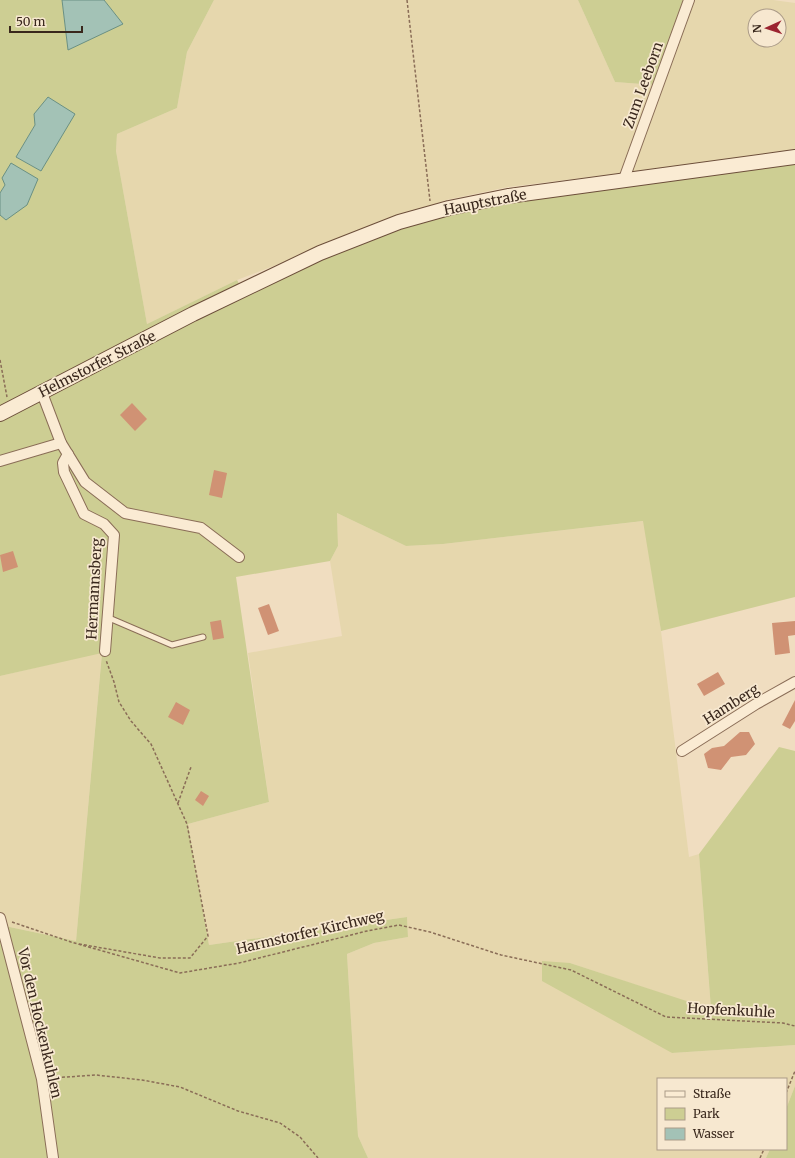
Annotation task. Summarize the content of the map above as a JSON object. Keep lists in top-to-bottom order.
{
  "streets": {
    "main road": ["Hauptstraße", "Helmstorfer Straße"],
    "street": [
      "Zum Leeborn",
      "Hermannsberg",
      "Hamberg",
      "Vor den Hockenkuhlen"
    ],
    "path": ["Harmstorfer Kirchweg", "Hopfenkuhle"]
  },
  "crossings": [
    ["Zum Leeborn", "Hauptstraße"],
    ["Hauptstraße", "Helmstorfer Straße"],
    ["Harmstorfer Kirchweg", "Hopfenkuhle"],
    ["Harmstorfer Kirchweg", "Vor den Hockenkuhlen"]
  ],
  "legend": ["Straße", "Park", "Wasser"],
  "scale_bar": "50 m",
  "north": "left"
}
